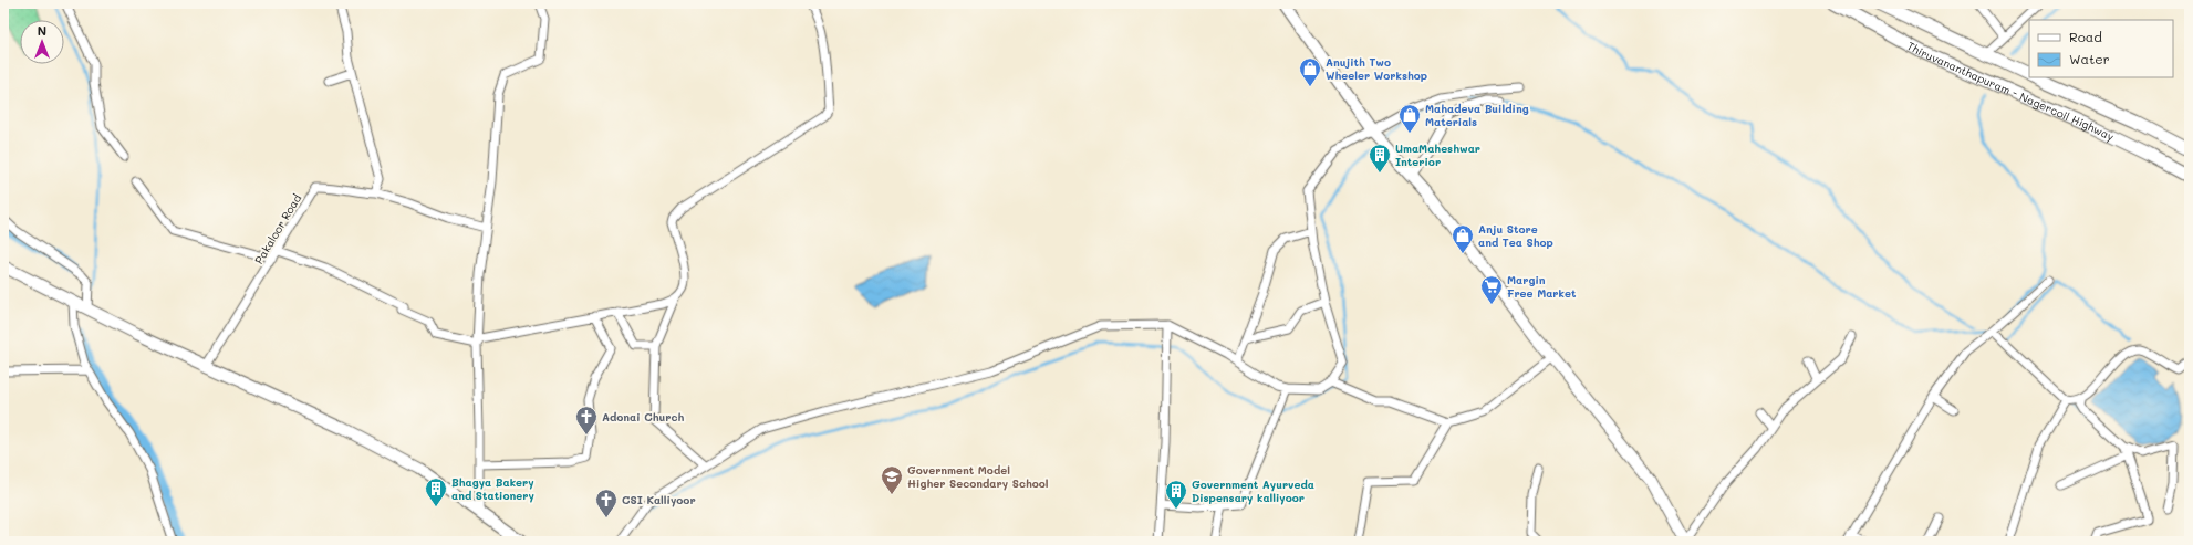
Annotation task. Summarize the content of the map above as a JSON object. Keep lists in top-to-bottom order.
{
  "streets": {
    "main road": ["Thiruvananthapuram - Nagercoil Highway"],
    "street": ["Pakaloor Road"]
  },
  "places": {
    "shop": ["Anujith Two Wheeler Workshop", "Mahadeva Building Materials", "Anju Store and Tea Shop"],
    "building": ["UmaMaheshwar Interior", "Bhagya Bakery and Stationery", "Government Ayurveda Dispensary kalliyoor"],
    "supermarket": ["Margin Free Market"],
    "church": ["Adonai Church", "CSI Kalliyoor"],
    "school or university": ["Government Model Higher Secondary School"]
  },
  "legend": ["Road", "Water"],
  "north": "top"
}
